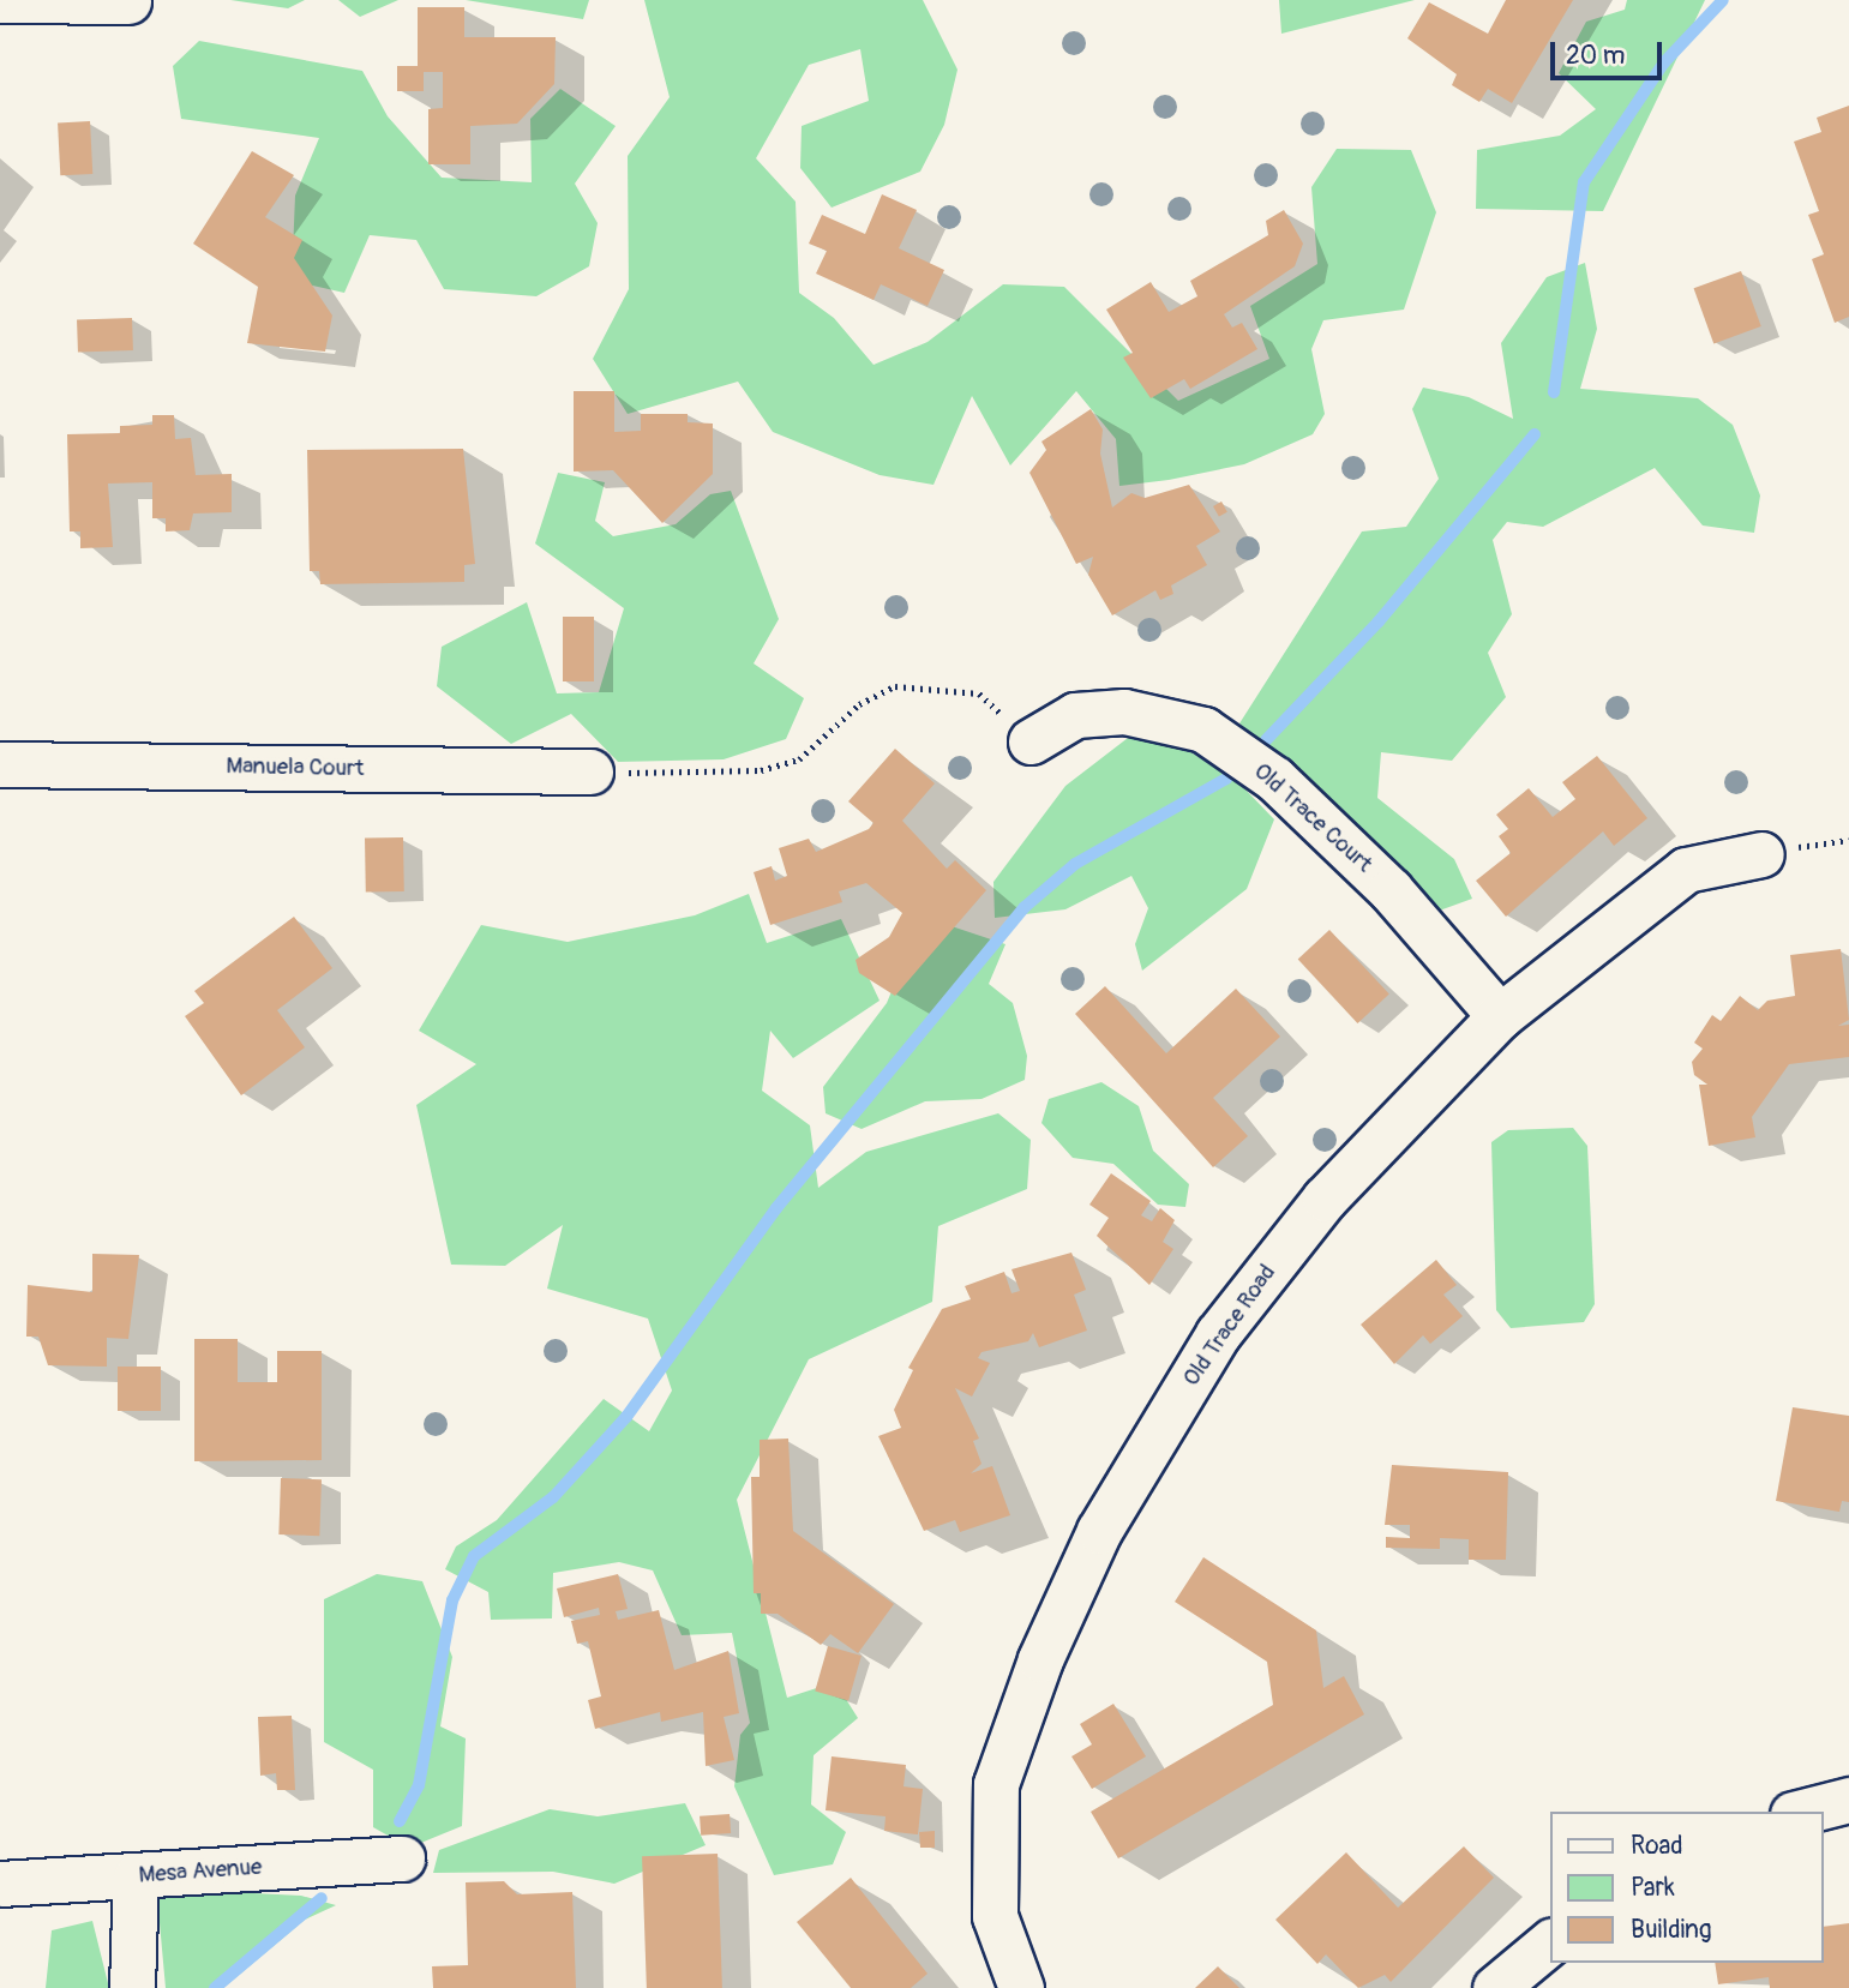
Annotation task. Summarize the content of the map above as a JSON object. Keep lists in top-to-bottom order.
{
  "streets": {
    "street": [
      "Manuela Court",
      "Old Trace Court",
      "Old Trace Road",
      "Mesa Avenue"
    ]
  },
  "crossings": [
    ["Old Trace Court", "Old Trace Road"]
  ],
  "legend": ["Road", "Park", "Building"],
  "scale_bar": "20 m"
}
